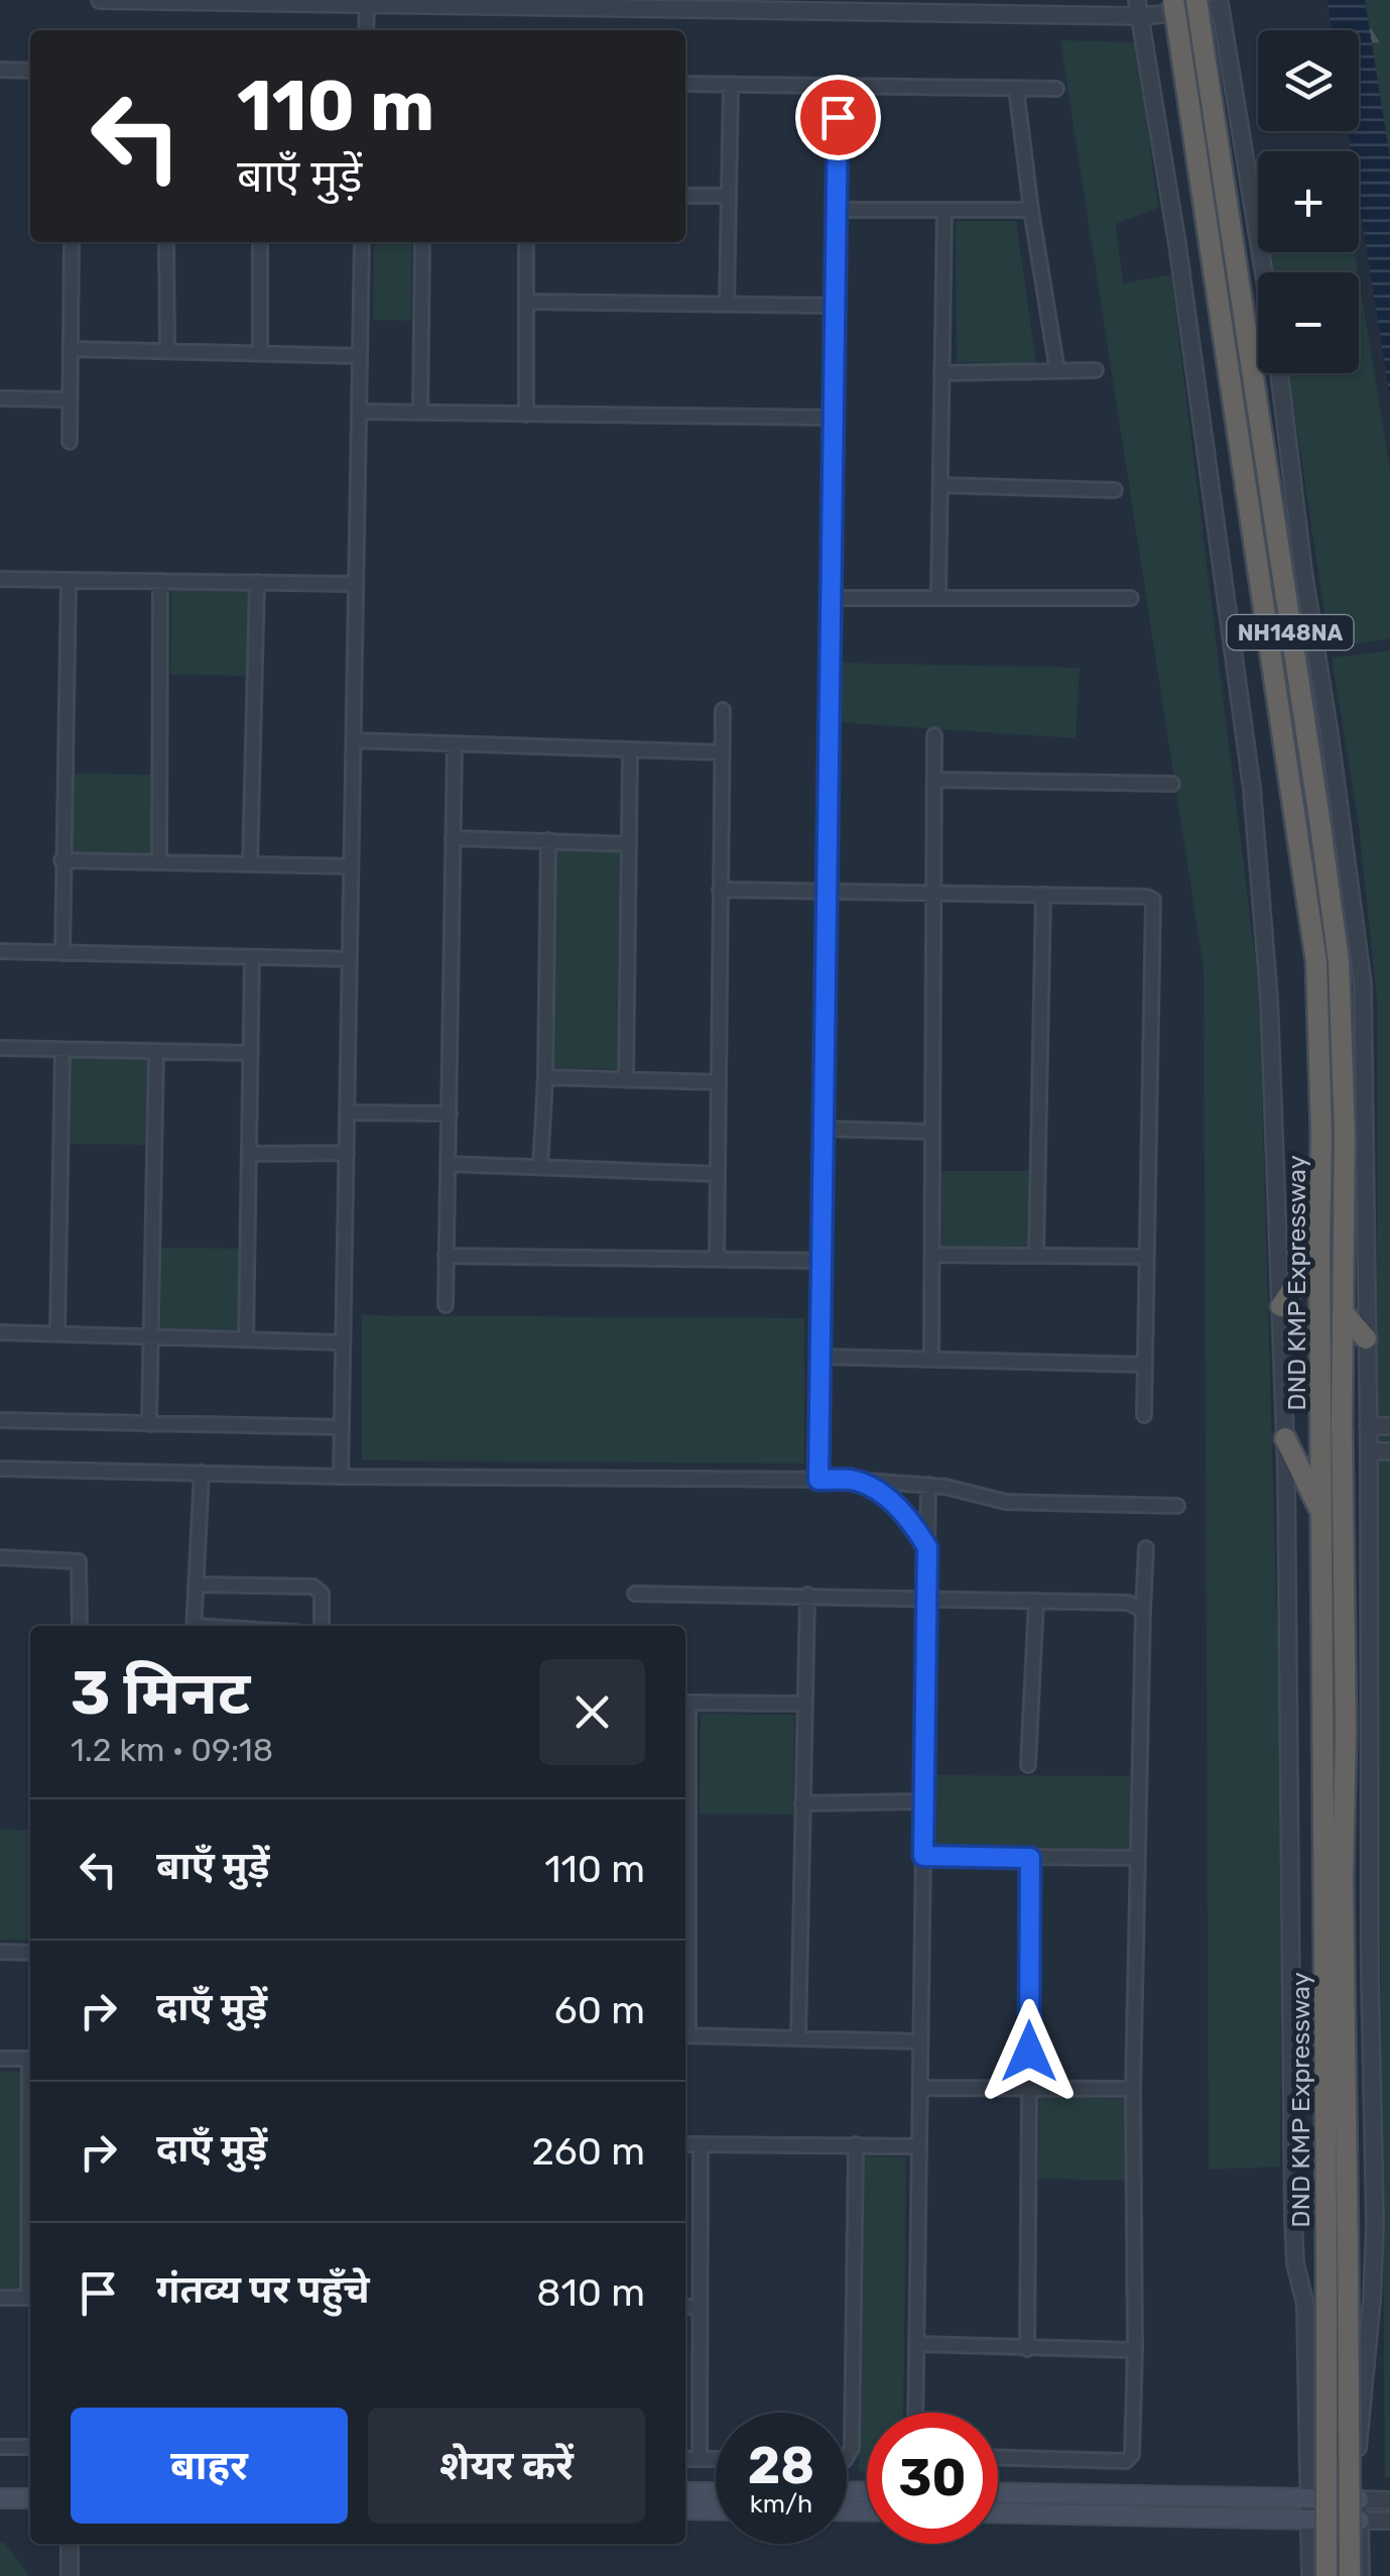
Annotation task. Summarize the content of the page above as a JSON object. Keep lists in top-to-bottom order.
{
  "streets": {
    "highway": ["NH148NA", "DND KMP Expressway"]
  },
  "page": {
    "map_buttons": ["+", "−"],
    "turn": ["110 m", "बाएँ मुड़ें"],
    "heading": ["3 मिनट", "1.2 km · 09:18"],
    "list": [
      {
        "name": "बाएँ मुड़ें",
        "value": "110 m"
      },
      {
        "name": "दाएँ मुड़ें",
        "value": "60 m"
      },
      {
        "name": "दाएँ मुड़ें",
        "value": "260 m"
      },
      {
        "name": "गंतव्य पर पहुँचे",
        "value": "810 m"
      }
    ],
    "buttons": ["बाहर", "शेयर करें"],
    "speed": "28 km/h",
    "limit": "30"
  }
}
